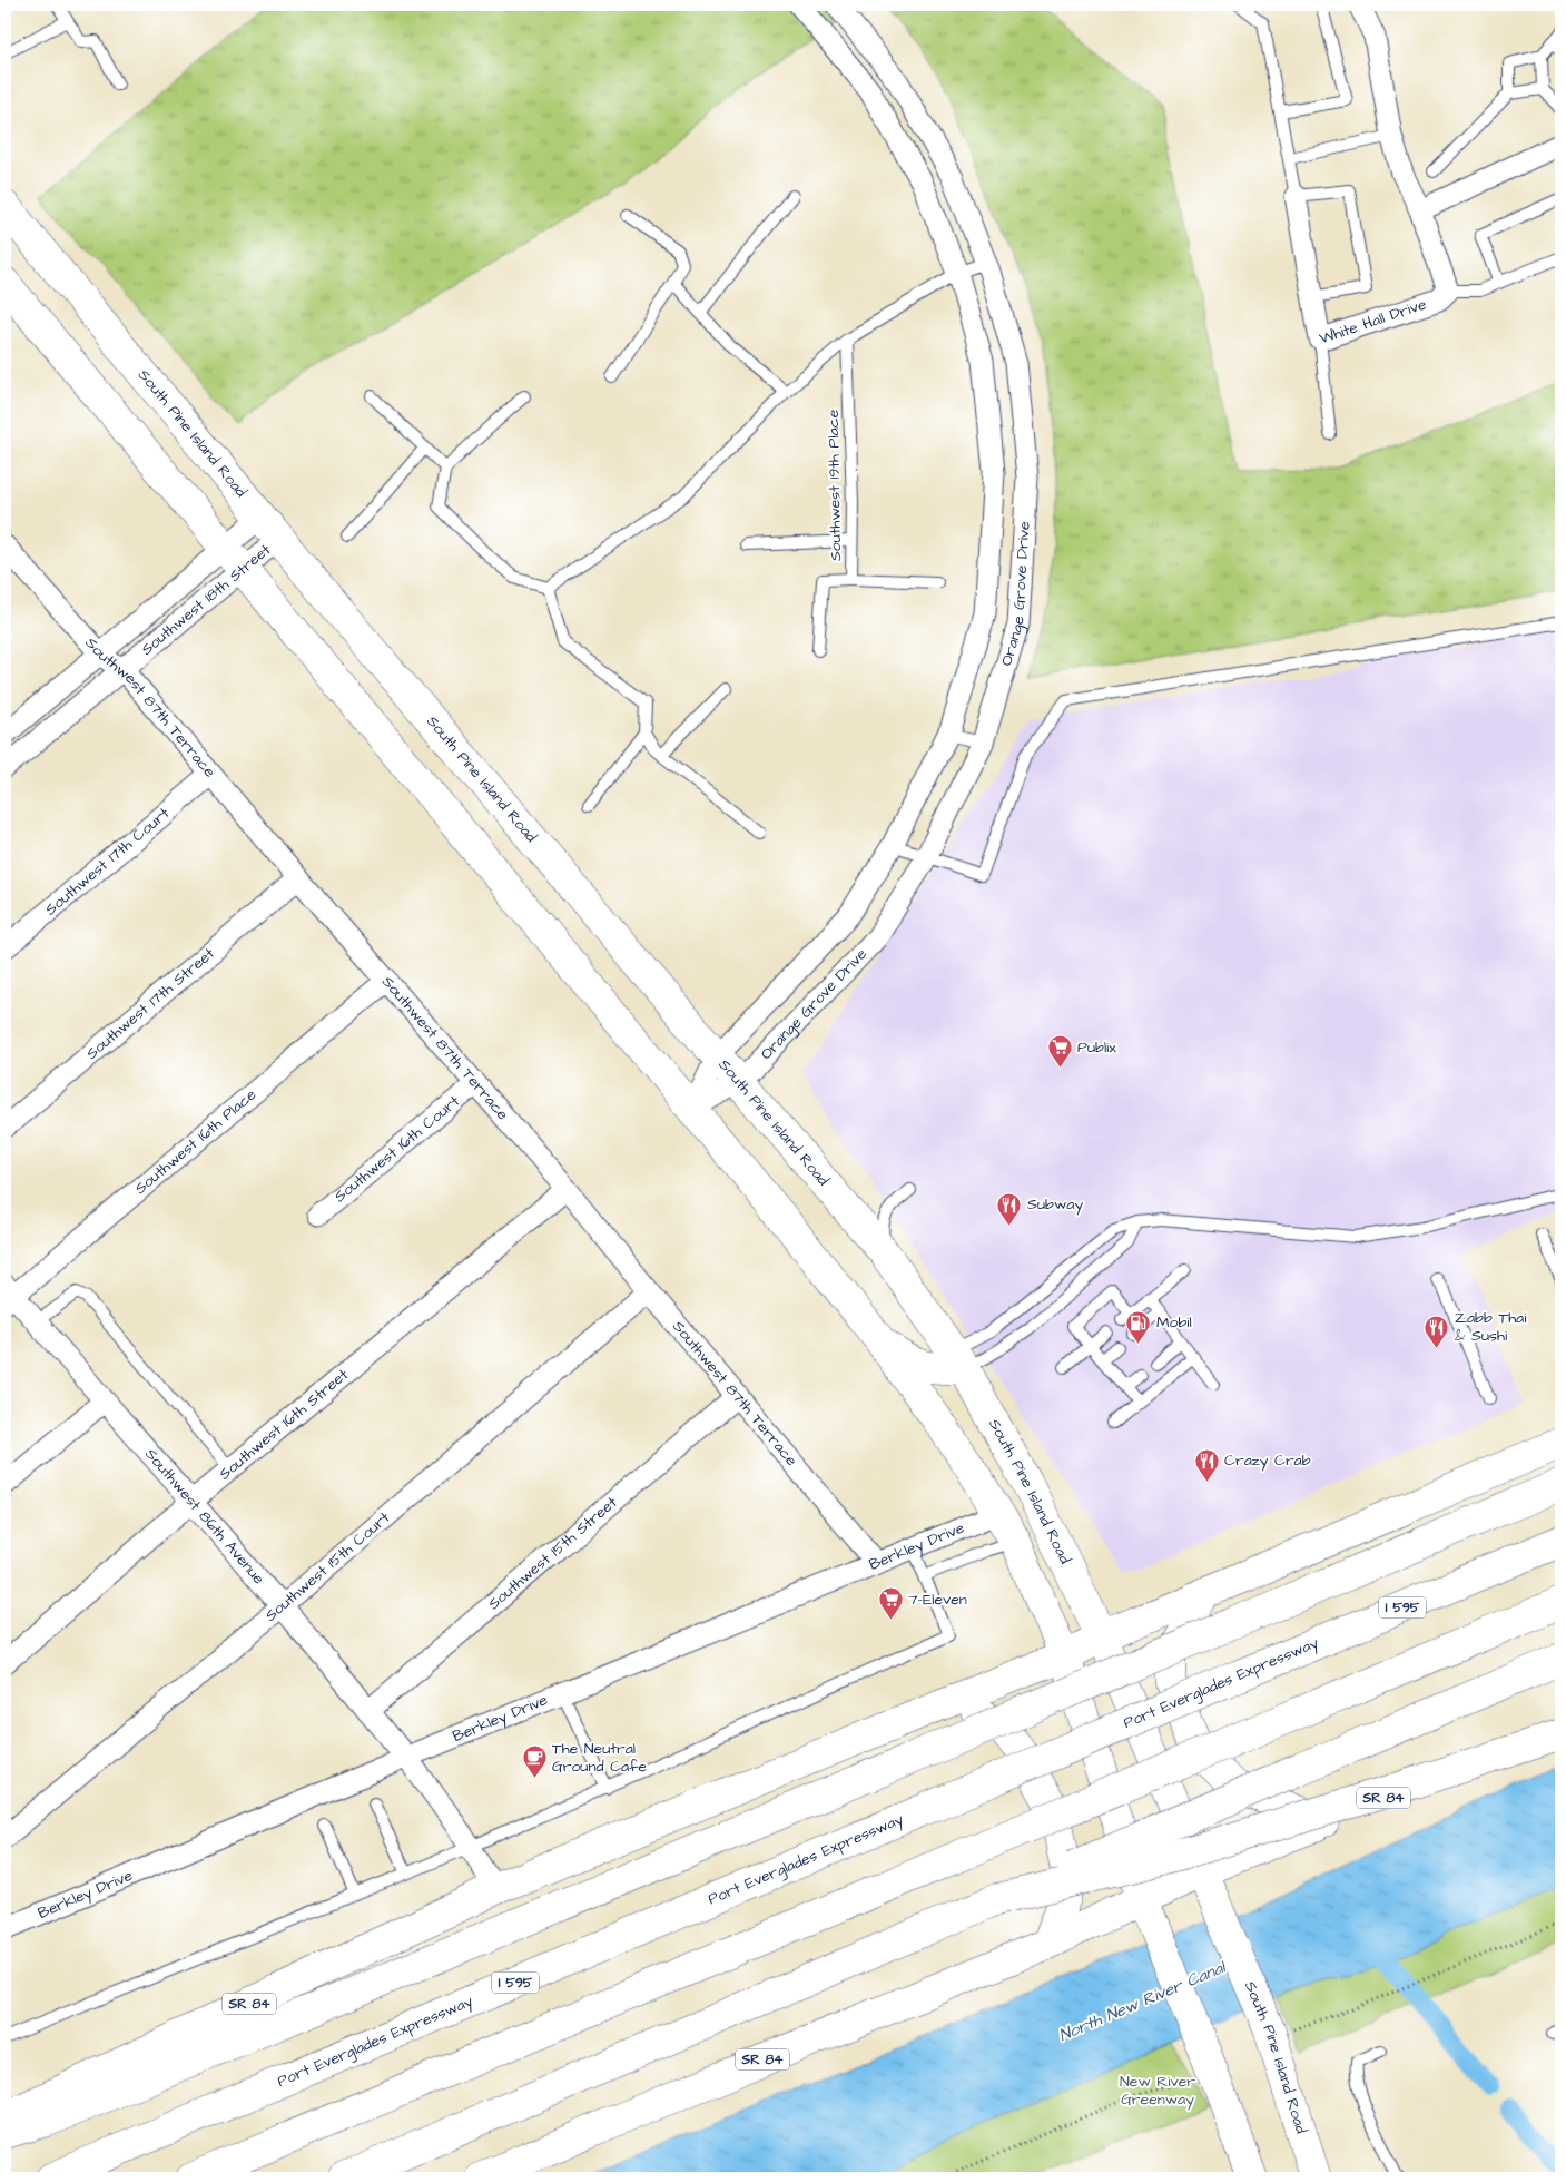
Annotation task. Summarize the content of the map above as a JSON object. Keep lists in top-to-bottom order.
{
  "streets": {
    "main road": [
      "South Pine Island Road",
      "I 595",
      "Port Everglades Expressway",
      "SR 84"
    ],
    "street": [
      "White Hall Drive",
      "Orange Grove Drive",
      "Southwest 18th Street",
      "Southwest 87th Terrace",
      "Southwest 17th Court",
      "Southwest 17th Street",
      "Southwest 16th Place",
      "Southwest 16th Court",
      "Southwest 16th Street",
      "Southwest 86th Avenue",
      "Berkley Drive",
      "Southwest 15th Street",
      "Southwest 15th Court"
    ],
    "lane": ["Southwest 19th Place"]
  },
  "crossings": [
    ["South Pine Island Road", "Orange Grove Drive"],
    ["South Pine Island Road", "Southwest 18th Street"],
    ["South Pine Island Road", "SR 84"],
    ["Southwest 18th Street", "Southwest 87th Terrace"],
    ["Southwest 87th Terrace", "Southwest 17th Court"],
    ["Southwest 87th Terrace", "Southwest 17th Street"],
    ["Southwest 87th Terrace", "Southwest 16th Place"],
    ["Southwest 87th Terrace", "Southwest 16th Court"],
    ["Southwest 87th Terrace", "Southwest 16th Street"],
    ["Southwest 87th Terrace", "Berkley Drive"],
    ["Southwest 87th Terrace", "Southwest 15th Street"],
    ["Southwest 87th Terrace", "Southwest 15th Court"],
    ["Southwest 16th Place", "Southwest 86th Avenue"],
    ["Southwest 16th Street", "Southwest 86th Avenue"],
    ["Southwest 86th Avenue", "Berkley Drive"],
    ["Southwest 86th Avenue", "Southwest 15th Street"],
    ["Southwest 86th Avenue", "Southwest 15th Court"],
    ["Southwest 86th Avenue", "SR 84"]
  ],
  "water": ["North New River Canal"],
  "parks": ["New River Greenway"],
  "places": {
    "supermarket": ["Publix", "7-Eleven"],
    "restaurant": ["Subway", "Zabb Thai & Sushi", "Crazy Crab"],
    "fuel station": ["Mobil"],
    "cafe": ["The Neutral Ground Cafe"]
  }
}
